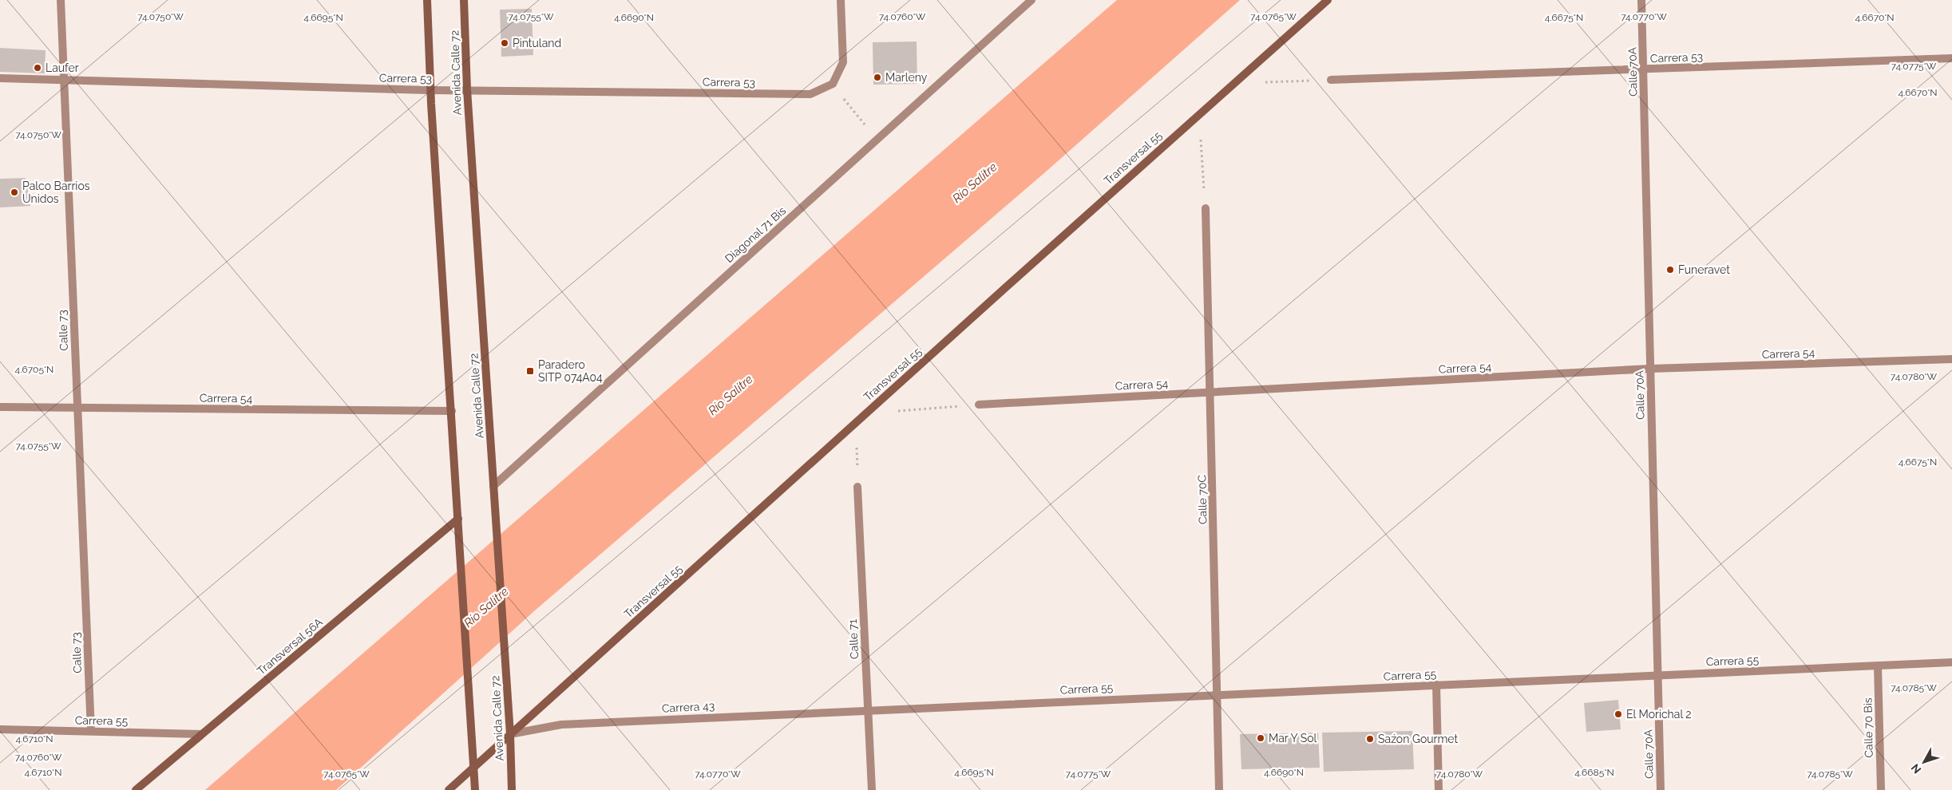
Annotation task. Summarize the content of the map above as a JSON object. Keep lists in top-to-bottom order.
{
  "streets": {
    "main road": ["Avenida Calle 72", "Transversal 55", "Transversal 56A"],
    "street": [
      "Carrera 53",
      "Calle 70A",
      "Diagonal 71 Bis",
      "Calle 73",
      "Carrera 54",
      "Calle 70C",
      "Calle 71",
      "Carrera 55",
      "Carrera 43",
      "Calle 70 Bis"
    ]
  },
  "crossings": [
    ["Carrera 53", "Calle 70A"],
    ["Carrera 53", "Avenida Calle 72"],
    ["Carrera 53", "Calle 73"],
    ["Calle 70A", "Carrera 54"],
    ["Calle 70A", "Carrera 55"],
    ["Avenida Calle 72", "Transversal 55"],
    ["Avenida Calle 72", "Diagonal 71 Bis"],
    ["Avenida Calle 72", "Carrera 43"],
    ["Transversal 55", "Carrera 43"],
    ["Calle 73", "Carrera 54"],
    ["Calle 73", "Carrera 55"],
    ["Carrera 54", "Calle 70C"],
    ["Calle 70C", "Carrera 55"],
    ["Calle 71", "Carrera 55"],
    ["Calle 71", "Carrera 43"],
    ["Transversal 56A", "Carrera 55"],
    ["Carrera 55", "Carrera 43"],
    ["Carrera 55", "Calle 70 Bis"]
  ],
  "water": ["Río Salitre"],
  "places": {
    "other": [
      "Pintuland",
      "Laufer",
      "Marleny",
      "Palco Barrios Unidos",
      "Funeravet",
      "El Morichal 2",
      "Mar Y Sol",
      "Saźon Gourmet"
    ],
    "transit": ["Paradero SITP 074A04"]
  },
  "north": "bottom left",
  "coordinates": [
    "74.0755°W",
    "74.0750°W",
    "74.0760°W",
    "74.0765°W",
    "74.0770°W",
    "4.6695°N",
    "4.6675°N",
    "4.6690°N",
    "4.6670°N",
    "74.0775°W",
    "4.6705°N",
    "74.0780°W",
    "74.0785°W",
    "4.6710°N",
    "4.6685°N"
  ]
}
